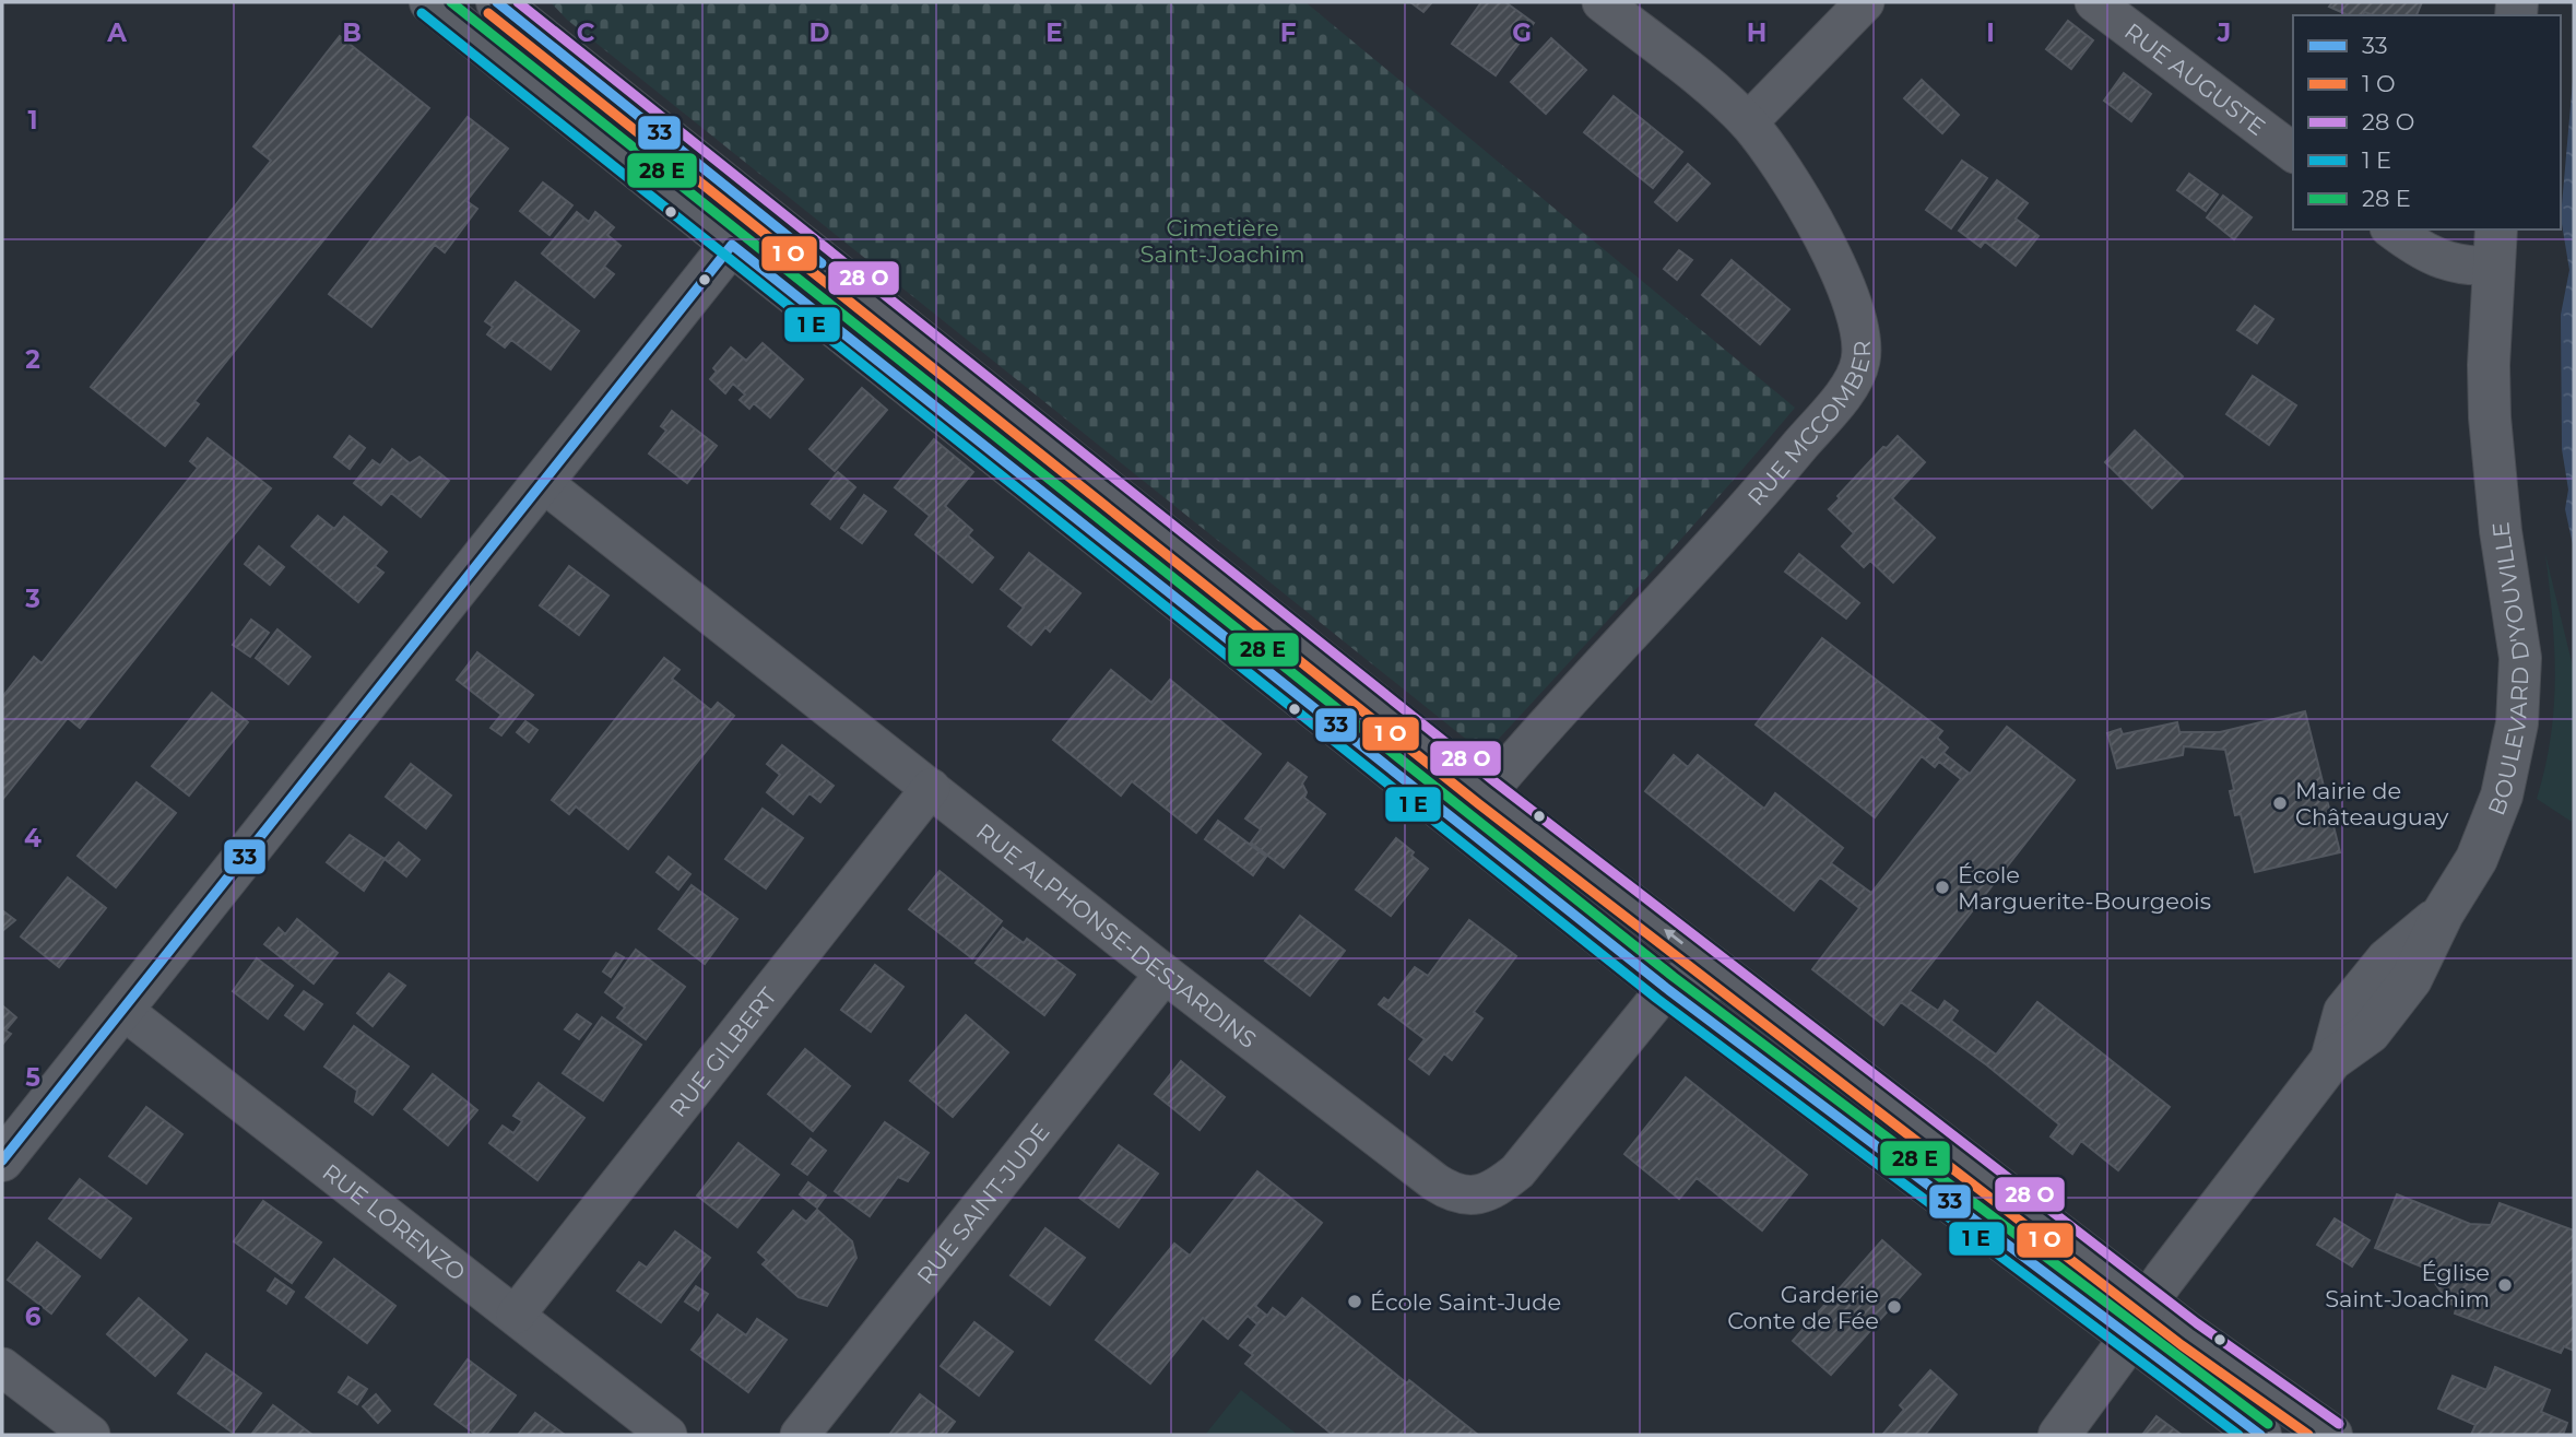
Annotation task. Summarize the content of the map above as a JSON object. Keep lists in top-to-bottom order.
{
  "streets": {
    "street": [
      "RUE AUGUSTE",
      "RUE MCCOMBER",
      "BOULEVARD D'YOUVILLE",
      "RUE ALPHONSE-DESJARDINS",
      "RUE GILBERT",
      "RUE SAINT-JUDE",
      "RUE LORENZO"
    ]
  },
  "crossings": [
    ["RUE ALPHONSE-DESJARDINS", "RUE GILBERT"],
    ["RUE ALPHONSE-DESJARDINS", "RUE SAINT-JUDE"],
    ["RUE GILBERT", "RUE LORENZO"]
  ],
  "parks": ["Cimetière Saint-Joachim"],
  "places": [
    "Mairie de Châteauguay",
    "École Marguerite-Bourgeois",
    "Église Saint-Joachim",
    "École Saint-Jude",
    "Garderie Conte de Fée"
  ],
  "lines": ["transit line 33"],
  "legend": [
    "33",
    "1 O",
    "28 O",
    "1 E",
    "28 E"
  ],
  "grid": {
    "columns": [
      "A",
      "B",
      "C",
      "D",
      "E",
      "F",
      "G",
      "H",
      "I",
      "J"
    ],
    "rows": [
      "1",
      "2",
      "3",
      "4",
      "5",
      "6"
    ]
  }
}
